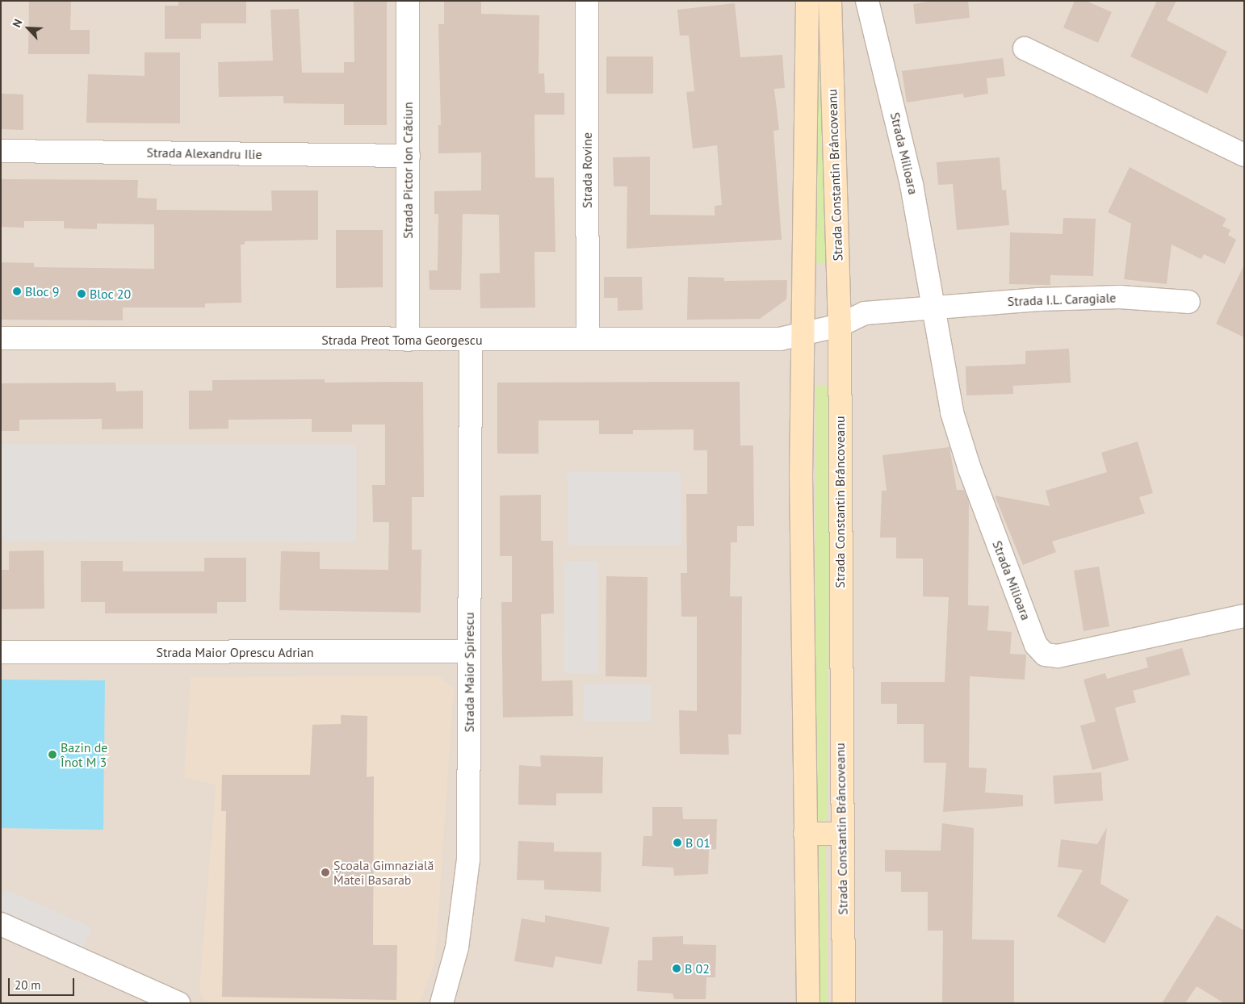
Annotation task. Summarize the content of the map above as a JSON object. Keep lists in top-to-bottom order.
{
  "streets": {
    "main road": ["Strada Constantin Brâncoveanu"],
    "street": [
      "Strada Alexandru Ilie",
      "Strada Milioara",
      "Strada Pictor Ion Crăciun",
      "Strada Rovine",
      "Strada I.L. Caragiale",
      "Strada Preot Toma Georgescu",
      "Strada Maior Oprescu Adrian",
      "Strada Maior Spirescu"
    ]
  },
  "crossings": [
    ["Strada Alexandru Ilie", "Strada Pictor Ion Crăciun"],
    ["Strada Milioara", "Strada I.L. Caragiale"],
    ["Strada Pictor Ion Crăciun", "Strada Preot Toma Georgescu"],
    ["Strada Rovine", "Strada Preot Toma Georgescu"],
    ["Strada Constantin Brâncoveanu", "Strada Preot Toma Georgescu"],
    ["Strada Preot Toma Georgescu", "Strada Maior Spirescu"],
    ["Strada Maior Oprescu Adrian", "Strada Maior Spirescu"]
  ],
  "places": [
    "Bloc 9",
    "Bloc 20",
    "Bazin de Înot M 3",
    "B 01",
    "Școala Gimnazială Matei Basarab",
    "B 02"
  ],
  "scale_bar": "20 m",
  "north": "top left"
}
